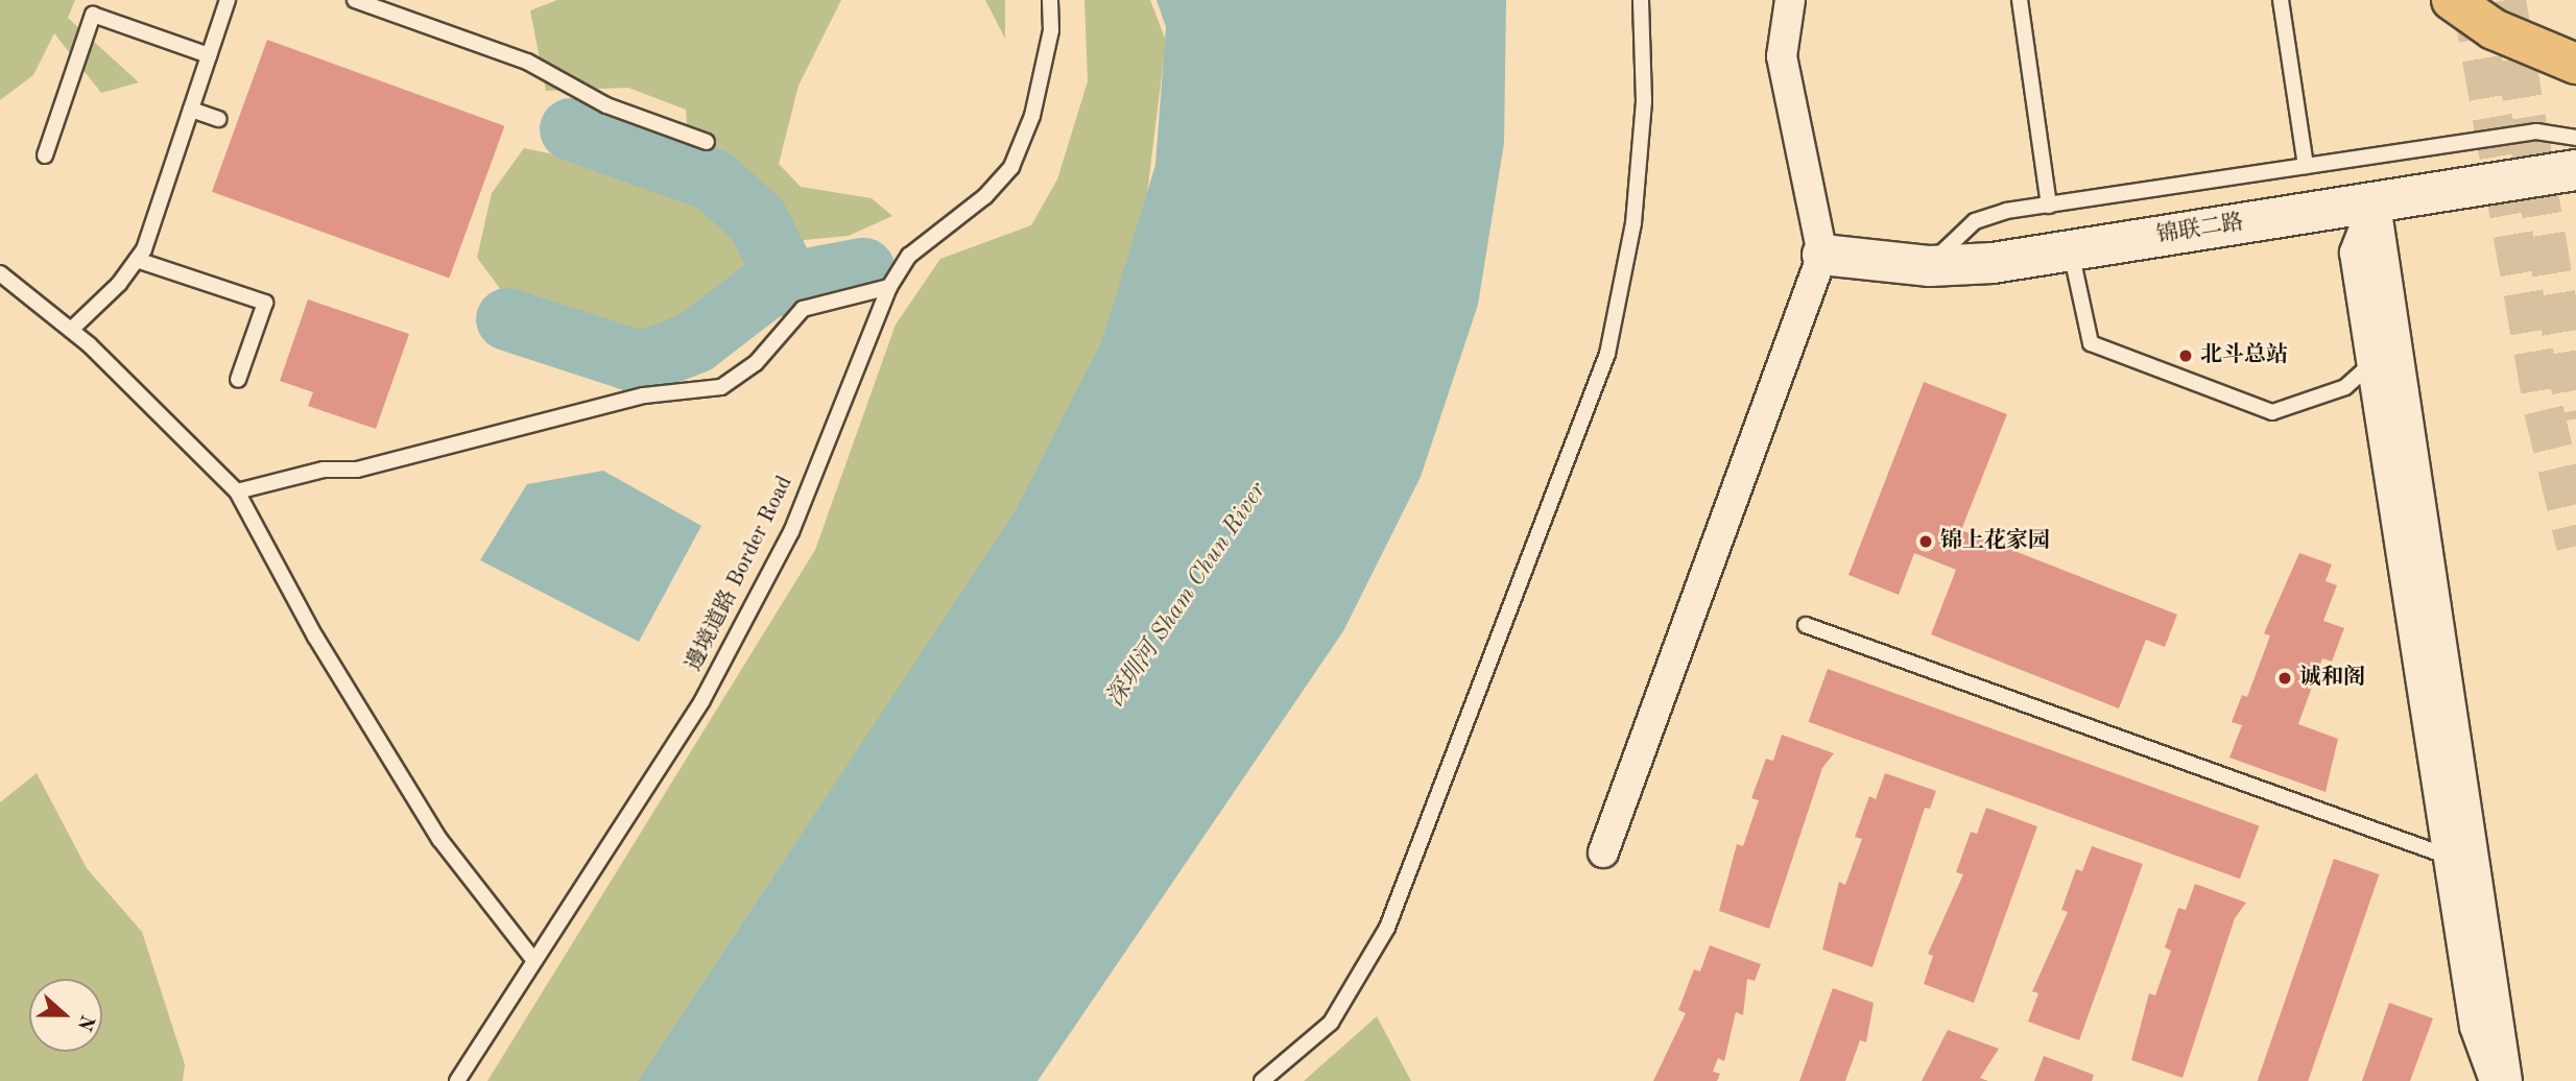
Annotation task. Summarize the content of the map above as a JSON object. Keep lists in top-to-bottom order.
{
  "streets": {
    "street": ["锦联二路"],
    "lane": ["邊境道路 Border Road"]
  },
  "water": ["深圳河 Sham Chun River"],
  "places": ["北斗总站", "锦上花家园", "诚和阁"],
  "north": "right"
}
